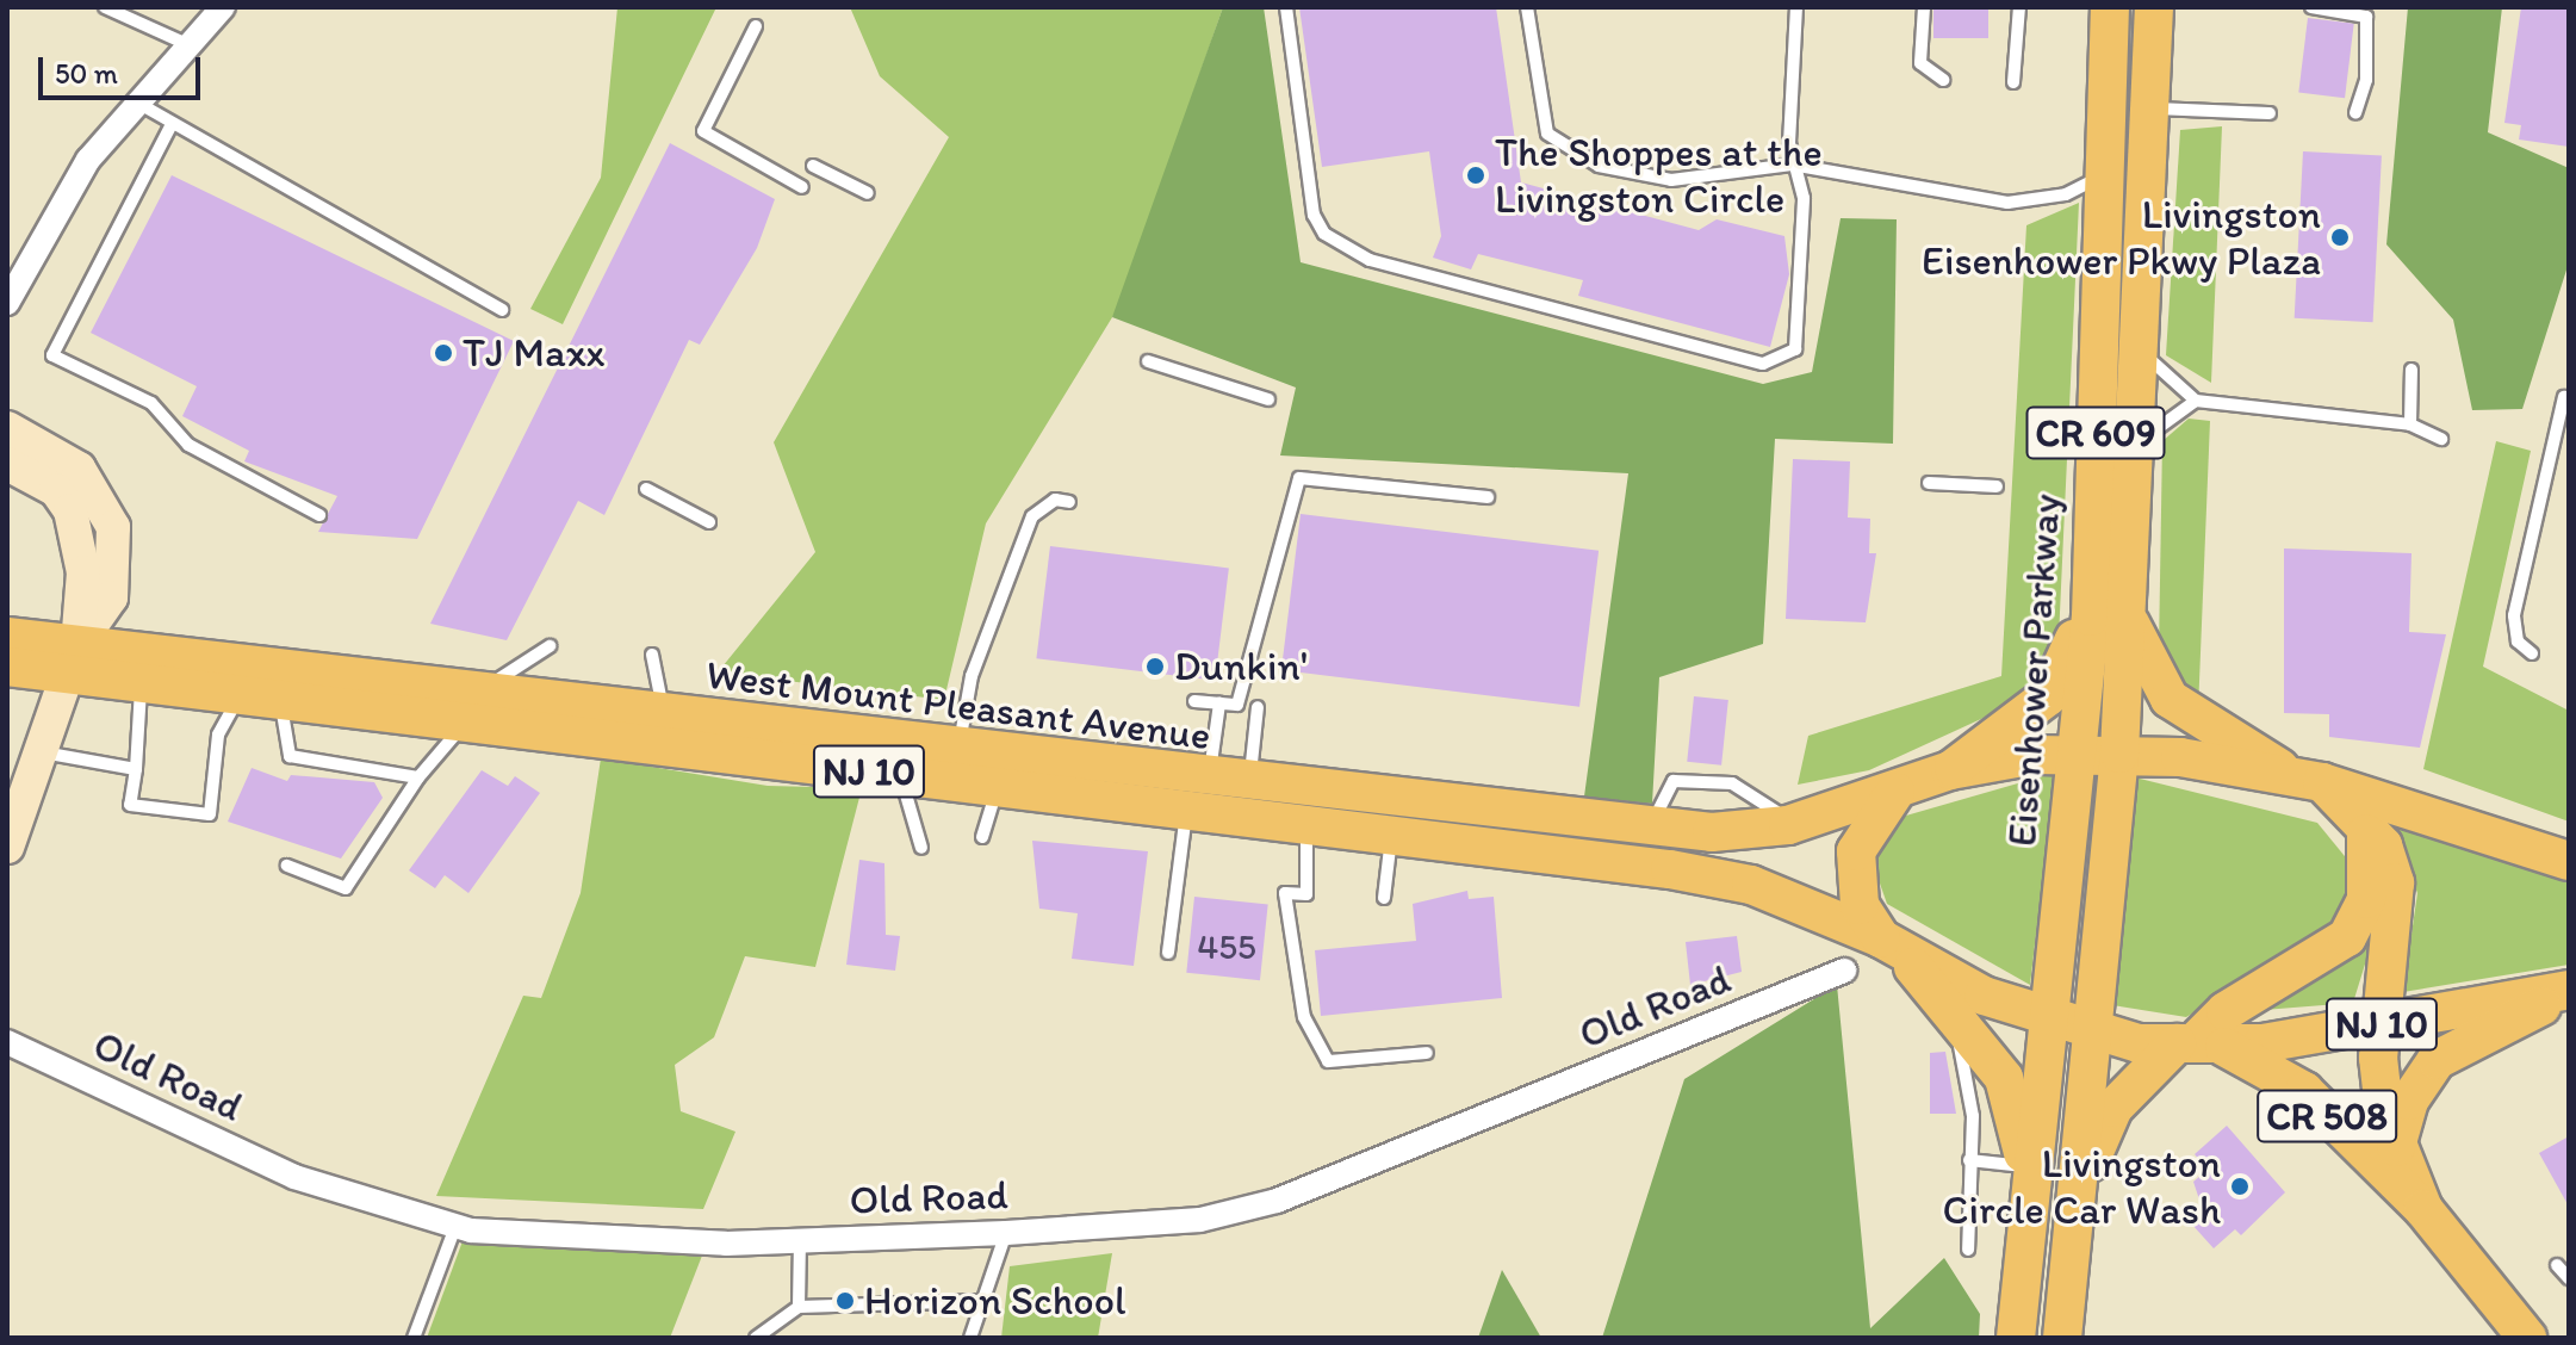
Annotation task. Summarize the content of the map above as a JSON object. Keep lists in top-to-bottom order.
{
  "streets": {
    "main road": [
      "CR 609",
      "Eisenhower Parkway",
      "West Mount Pleasant Avenue",
      "NJ 10",
      "CR 508"
    ],
    "street": ["Old Road"]
  },
  "crossings": [
    ["Eisenhower Parkway", "NJ 10"],
    ["West Mount Pleasant Avenue", "NJ 10"],
    ["NJ 10", "CR 508"]
  ],
  "places": [
    "The Shoppes at the Livingston Circle",
    "Livingston Eisenhower Pkwy Plaza",
    "TJ Maxx",
    "Dunkin'",
    "Livingston Circle Car Wash",
    "Horizon School"
  ],
  "house_numbers": ["455"],
  "scale_bar": "50 m"
}
